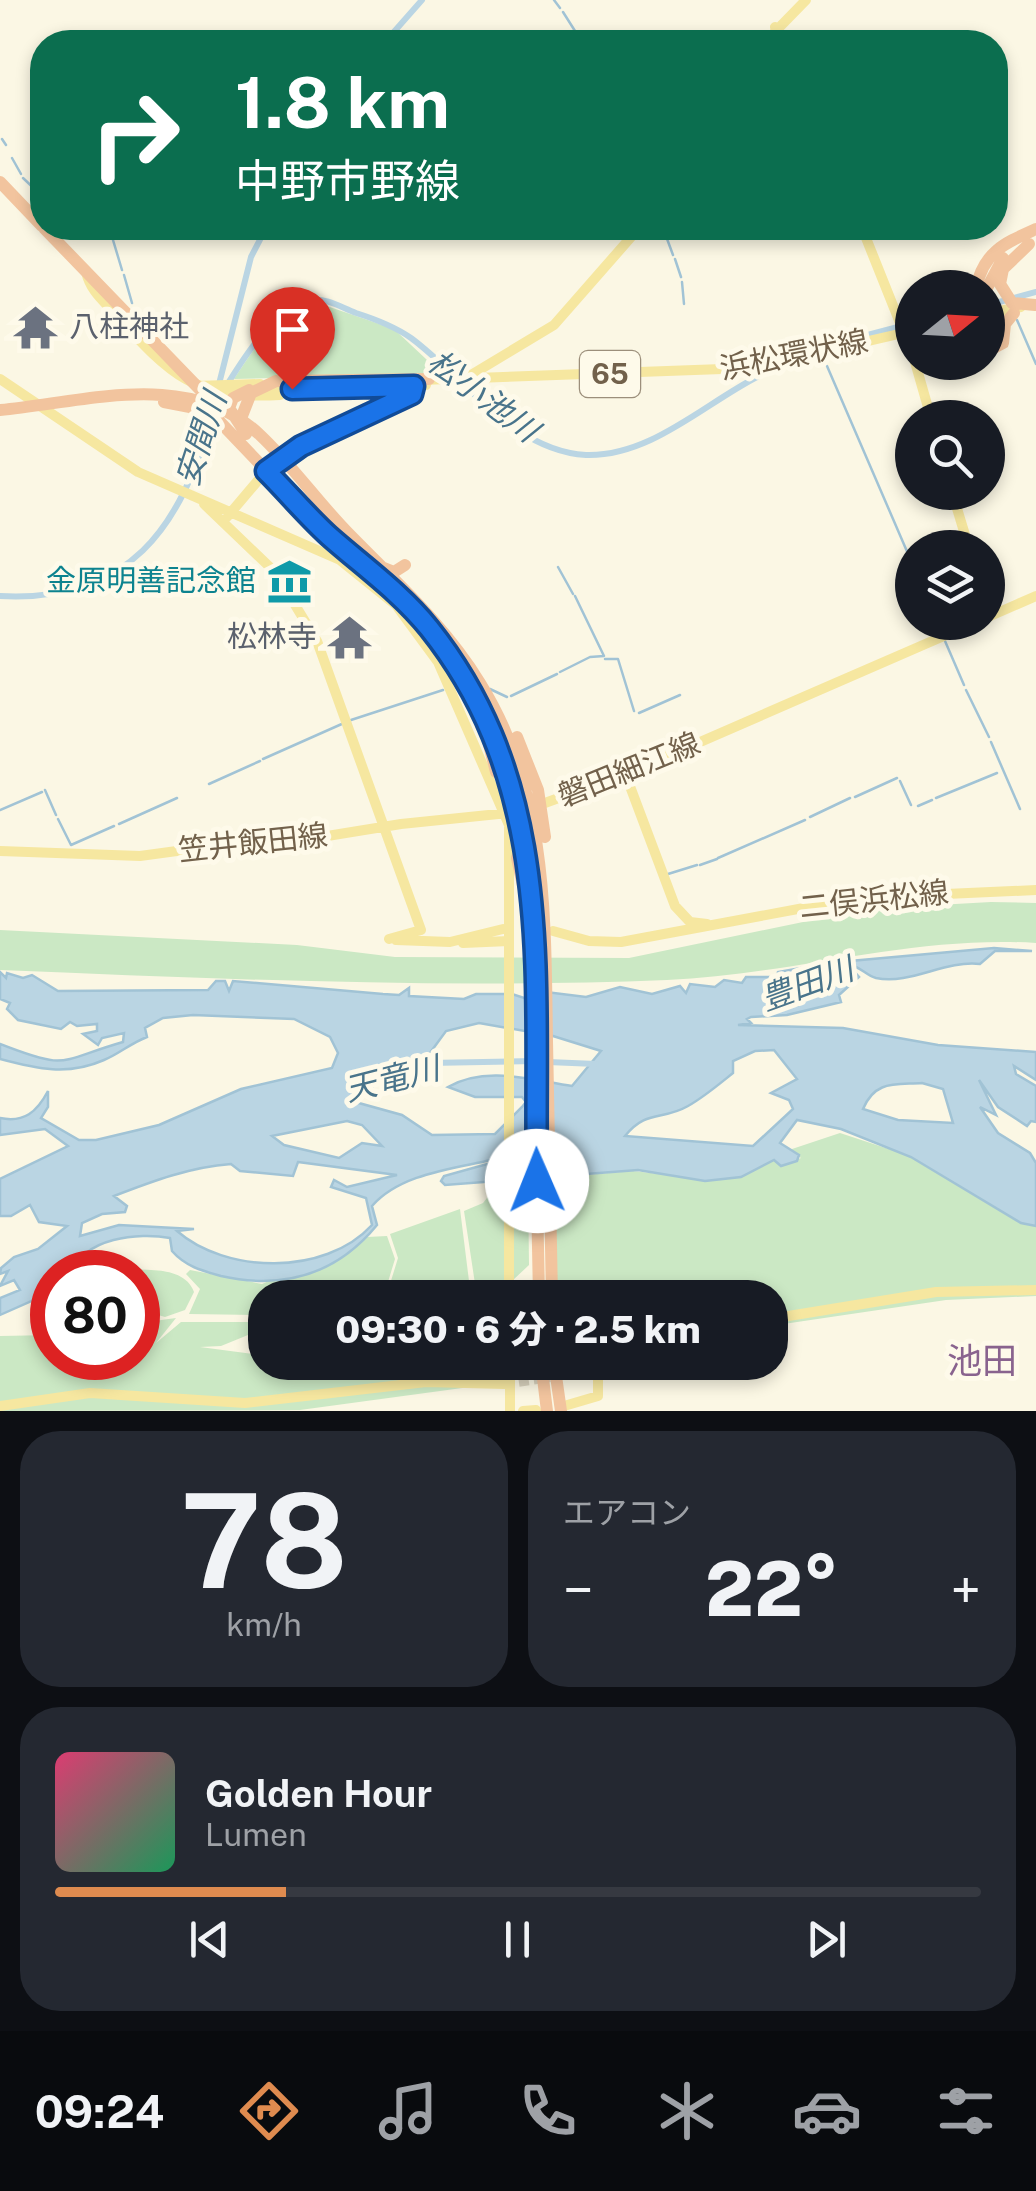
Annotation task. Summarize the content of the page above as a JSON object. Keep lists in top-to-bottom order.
{
  "streets": {
    "main road": [
      "浜松環状線",
      "65",
      "磐田細江線",
      "笠井飯田線",
      "二俣浜松線"
    ]
  },
  "crossings": [
    ["浜松環状線", "65"],
    ["磐田細江線", "笠井飯田線"]
  ],
  "districts": ["池田"],
  "water": [
    "松小池川",
    "安間川",
    "豊田川",
    "天竜川"
  ],
  "places": {
    "temple": ["八柱神社", "松林寺"],
    "museum": ["金原明善記念館"]
  },
  "north": "right",
  "page": {
    "turn": ["1.8 km", "中野市野線"],
    "limit": "80",
    "trip": "09:30 · 6 分 · 2.5 km",
    "tile": [
      ["78", "km/h"],
      "エアコン"
    ],
    "heat": ["−", "22°", "+"],
    "song": ["Golden Hour", "Lumen"],
    "tabs": "09:24"
  }
}
